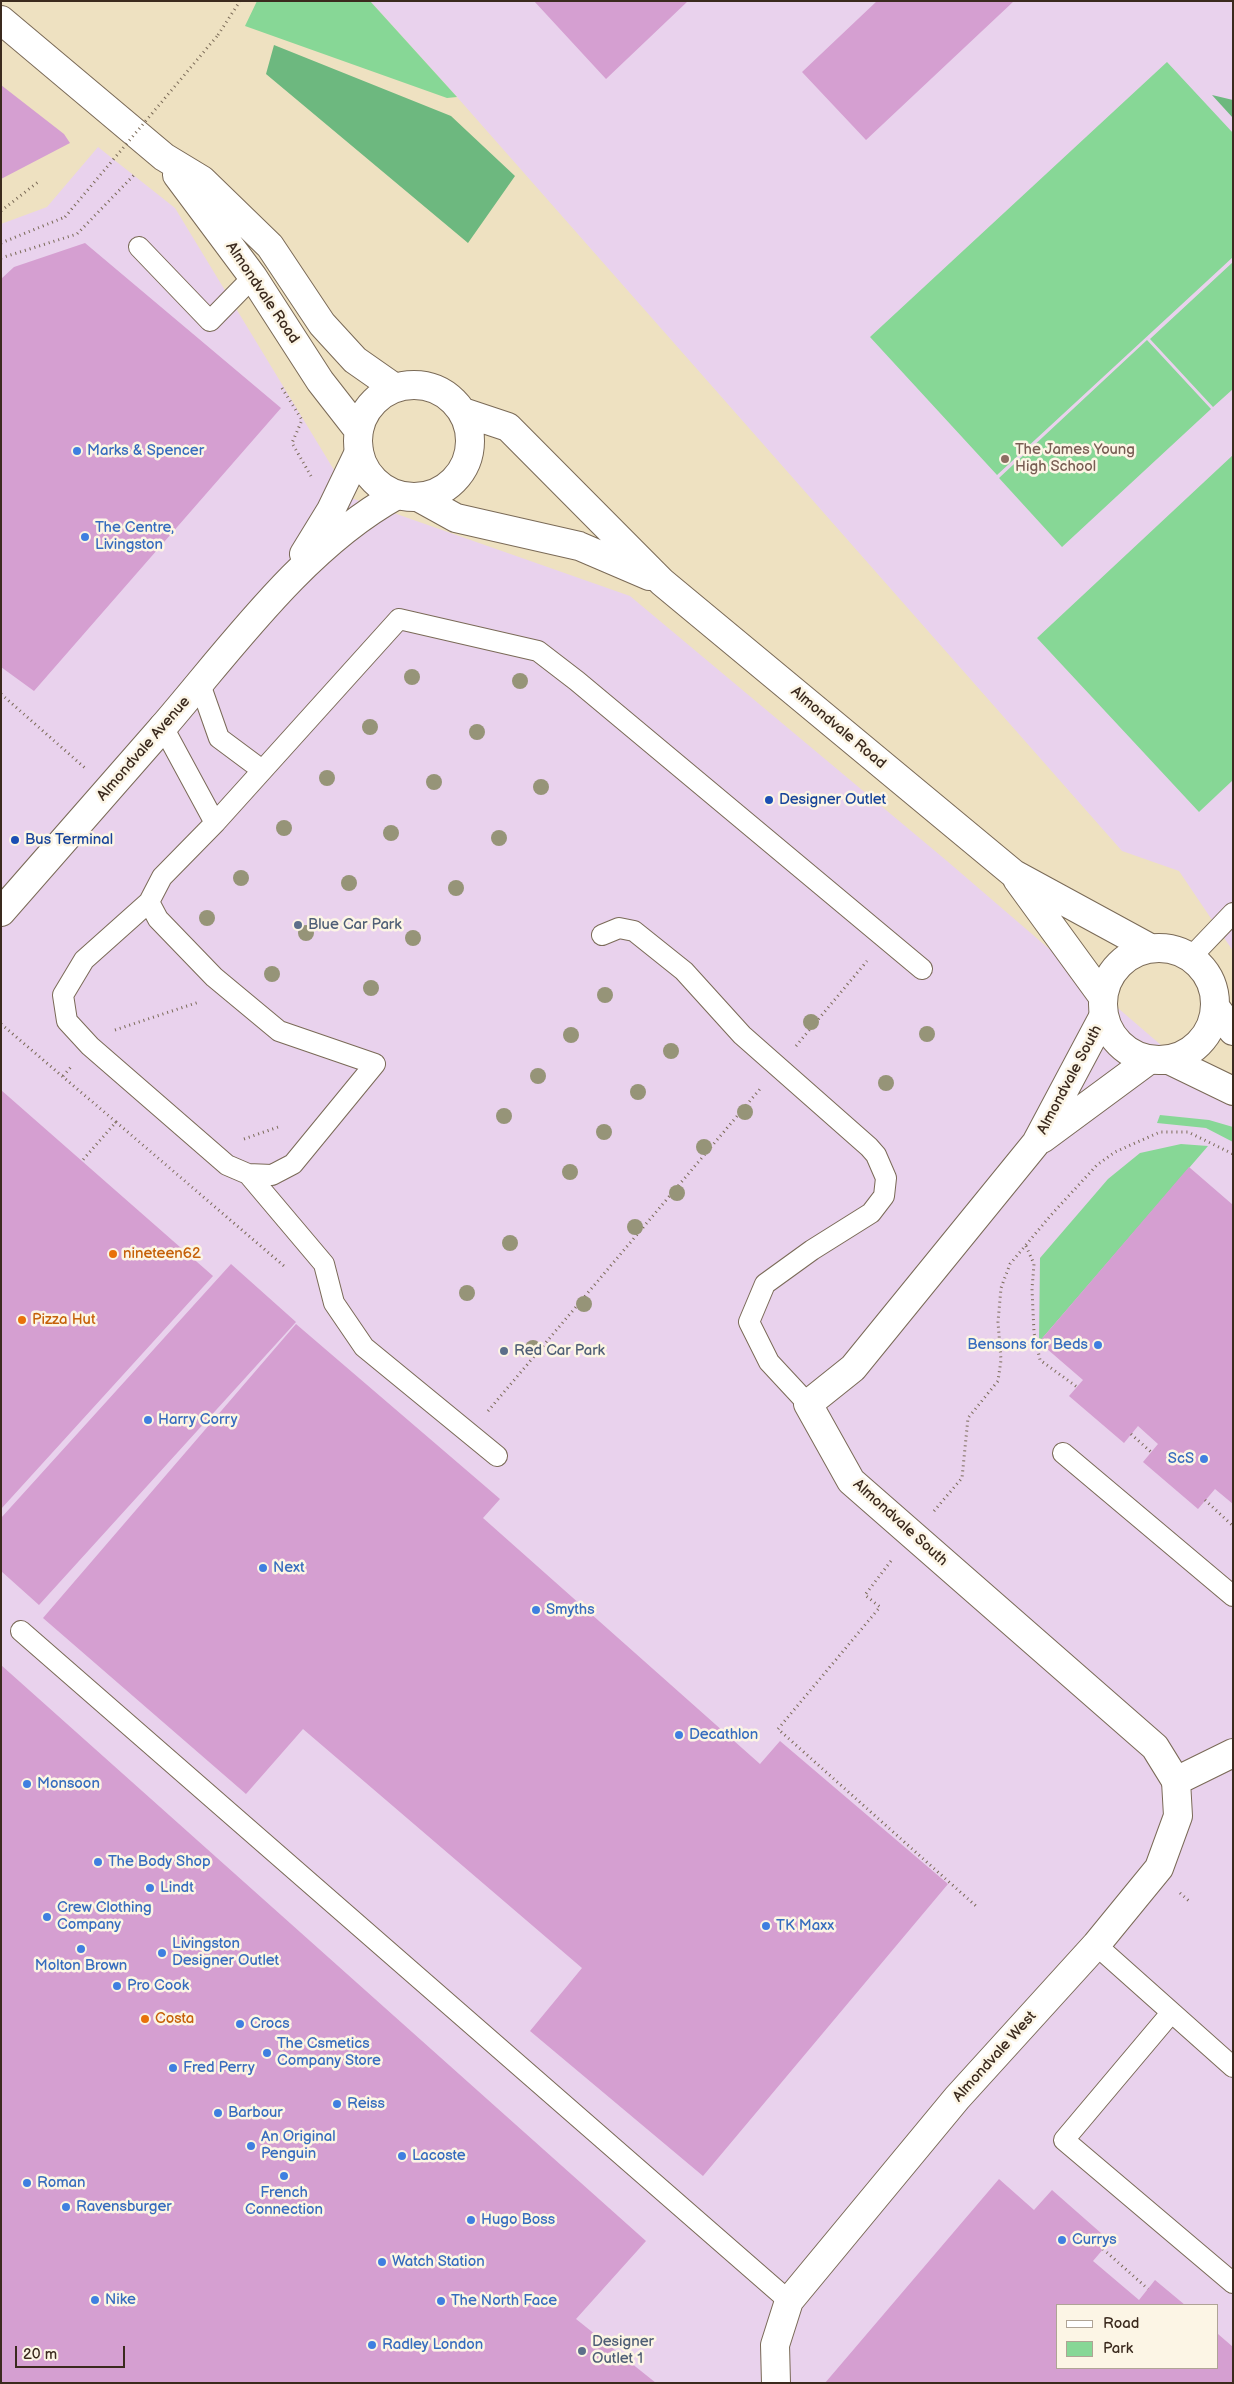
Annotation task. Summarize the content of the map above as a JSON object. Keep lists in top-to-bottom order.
{
  "streets": {
    "street": [
      "Almondvale Road",
      "Almondvale Avenue",
      "Almondvale South",
      "Almondvale West"
    ]
  },
  "crossings": [
    ["Almondvale Road", "Almondvale Avenue"],
    ["Almondvale Road", "Almondvale South"],
    ["Almondvale South", "Almondvale West"]
  ],
  "places": [
    "Marks & Spencer",
    "The James Young High School",
    "The Centre, Livingston",
    "Designer Outlet",
    "Bus Terminal",
    "Blue Car Park",
    "nineteen62",
    "Pizza Hut",
    "Bensons for Beds",
    "Red Car Park",
    "Harry Corry",
    "ScS",
    "Next",
    "Smyths",
    "Decathlon",
    "Monsoon",
    "The Body Shop",
    "Lindt",
    "Crew Clothing Company",
    "TK Maxx",
    "Molton Brown",
    "Livingston Designer Outlet",
    "Pro Cook",
    "Costa",
    "Crocs",
    "The Csmetics Company Store",
    "Fred Perry",
    "Reiss",
    "Barbour",
    "An Original Penguin",
    "Lacoste",
    "French Connection",
    "Roman",
    "Ravensburger",
    "Hugo Boss",
    "Currys",
    "Watch Station",
    "Nike",
    "The North Face",
    "Radley London",
    "Designer Outlet 1"
  ],
  "legend": ["Road", "Park"],
  "scale_bar": "20 m"
}
